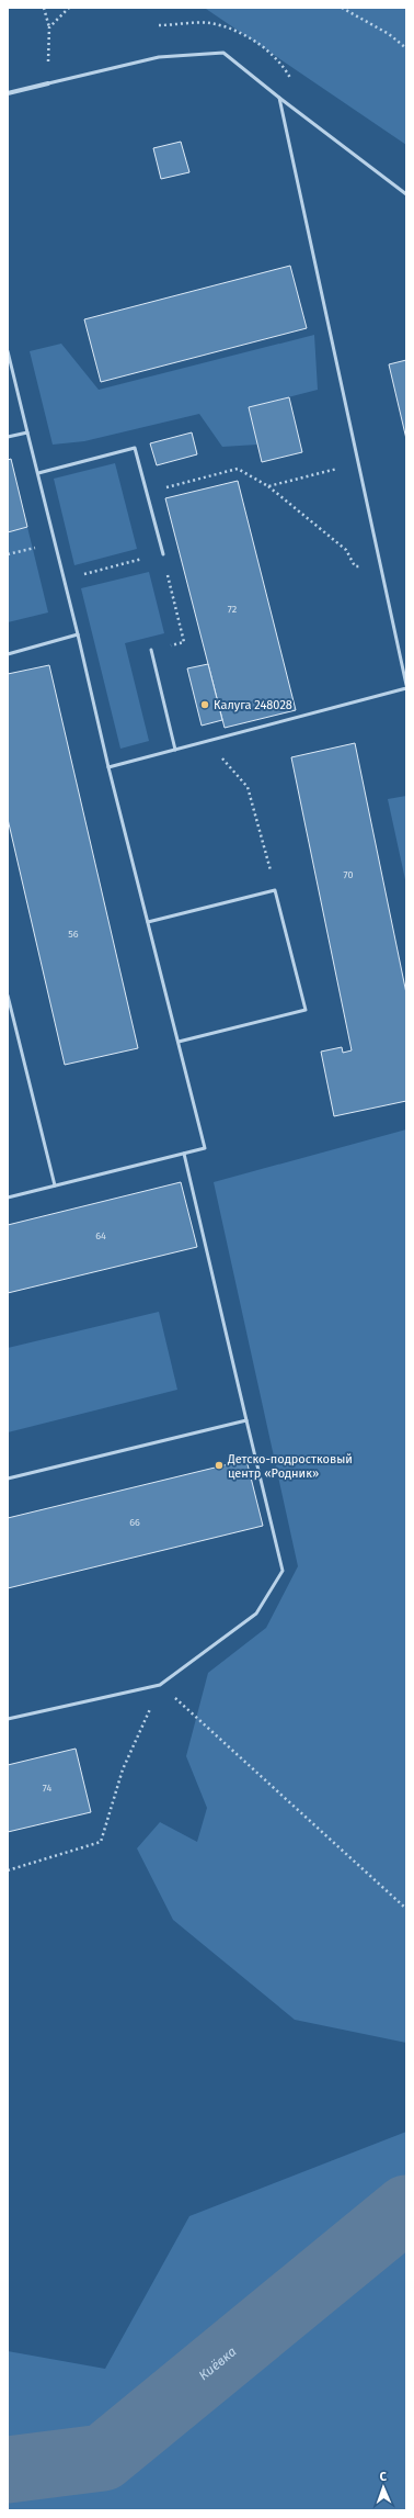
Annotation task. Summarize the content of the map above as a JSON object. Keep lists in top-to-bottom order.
{
  "water": ["Киёвка"],
  "places": ["Калуга 248028", "Детско-подростковый центр «Родник»"],
  "house_numbers": [
    "72",
    "70",
    "56",
    "64",
    "66",
    "74"
  ],
  "north": "top"
}
